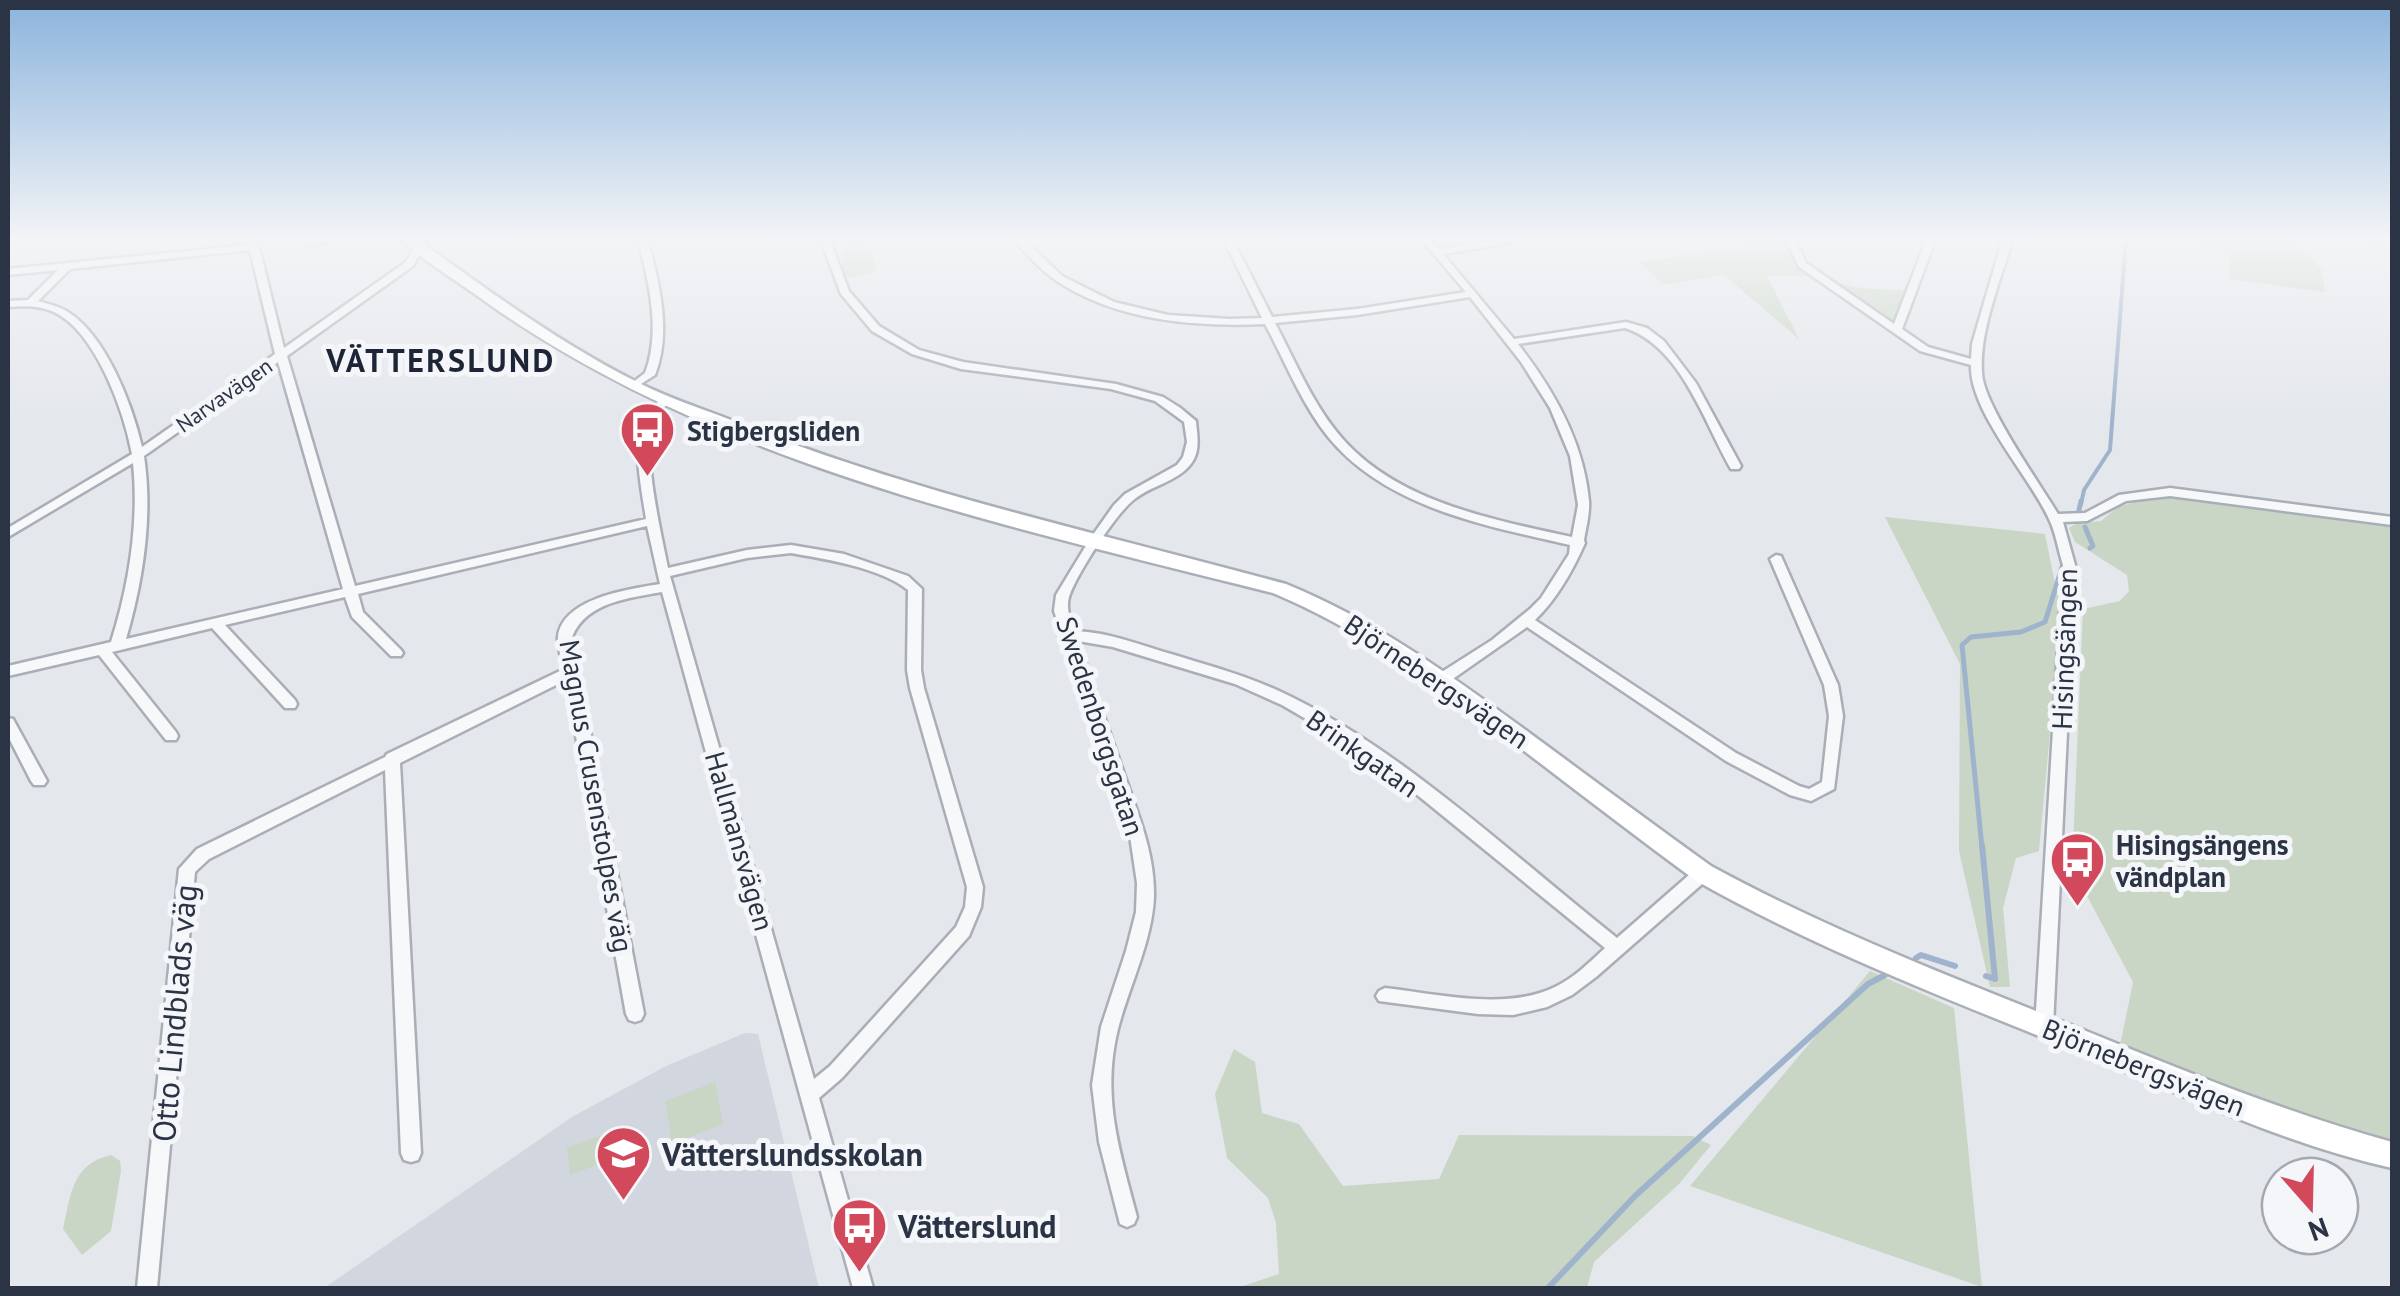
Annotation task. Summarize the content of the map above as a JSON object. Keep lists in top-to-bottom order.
{
  "streets": {
    "street": [
      "Narvavägen",
      "Hisingsängen",
      "Björnebergsvägen",
      "Swedenborgsgatan",
      "Brinkgatan",
      "Magnus Crusenstolpes väg",
      "Hallmansvägen",
      "Otto Lindblads väg"
    ]
  },
  "crossings": [
    ["Hisingsängen", "Björnebergsvägen"],
    ["Björnebergsvägen", "Swedenborgsgatan"],
    ["Björnebergsvägen", "Hallmansvägen"],
    ["Swedenborgsgatan", "Brinkgatan"],
    ["Magnus Crusenstolpes väg", "Hallmansvägen"],
    ["Magnus Crusenstolpes väg", "Otto Lindblads väg"]
  ],
  "districts": ["VÄTTERSLUND"],
  "places": {
    "bus stop": ["Stigbergsliden", "Hisingsängens vändplan", "Vätterslund"],
    "school or university": ["Vätterslundsskolan"]
  },
  "north": "bottom"
}
